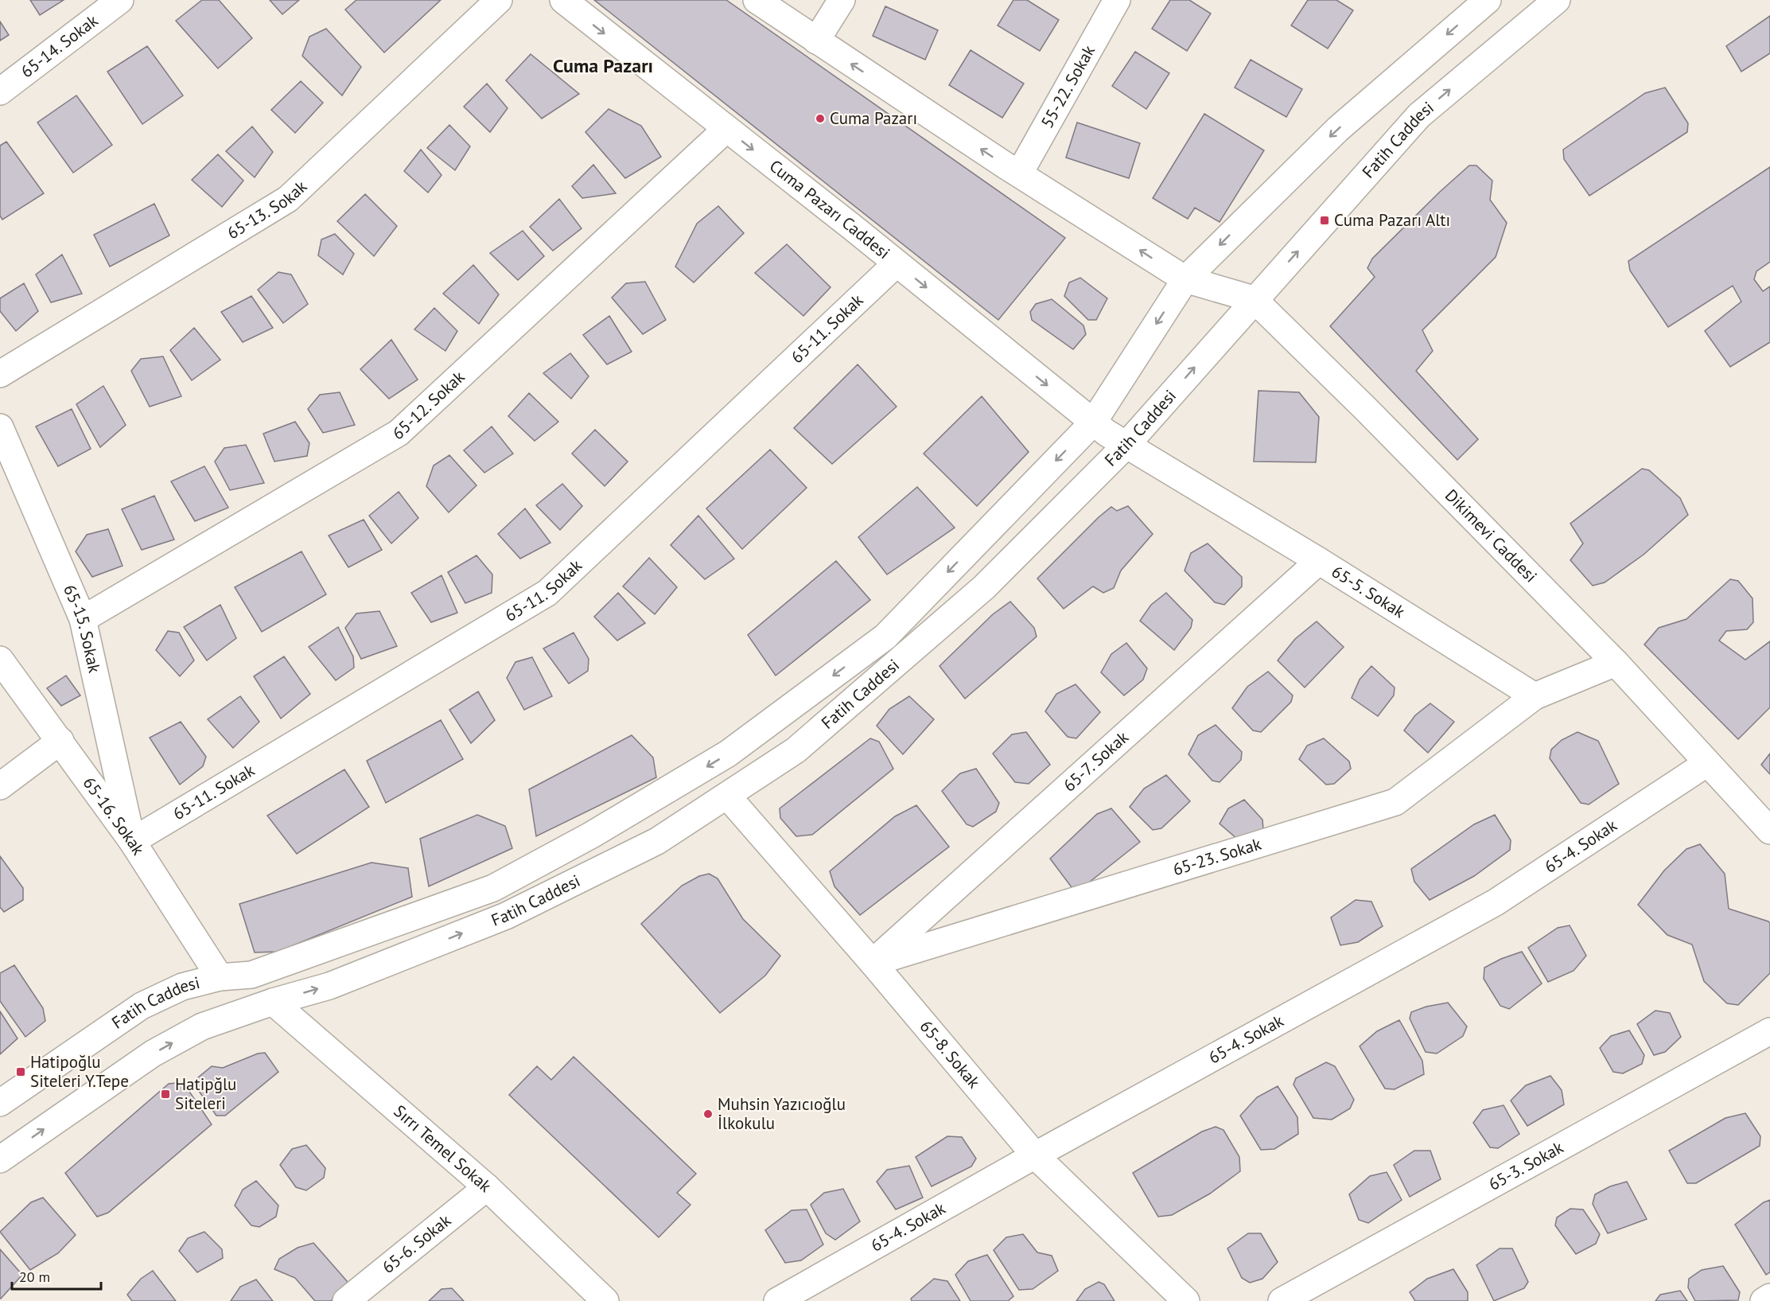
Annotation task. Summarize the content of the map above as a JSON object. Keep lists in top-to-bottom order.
{
  "streets": {
    "street": [
      "65-14. Sokak",
      "55-22. Sokak",
      "Fatih Caddesi",
      "65-13. Sokak",
      "Cuma Pazarı Caddesi",
      "65-11. Sokak",
      "65-12. Sokak",
      "Dikimevi Caddesi",
      "65-5. Sokak",
      "65-15. Sokak",
      "65-7. Sokak",
      "65-16. Sokak",
      "65-4. Sokak",
      "65-23. Sokak",
      "65-8. Sokak",
      "Sırrı Temel Sokak",
      "65-3. Sokak",
      "65-6. Sokak"
    ]
  },
  "crossings": [
    ["Fatih Caddesi", "Cuma Pazarı Caddesi"],
    ["Fatih Caddesi", "Dikimevi Caddesi"],
    ["Fatih Caddesi", "65-5. Sokak"],
    ["Fatih Caddesi", "65-16. Sokak"],
    ["Fatih Caddesi", "65-8. Sokak"],
    ["Fatih Caddesi", "Sırrı Temel Sokak"],
    ["Cuma Pazarı Caddesi", "65-11. Sokak"],
    ["Cuma Pazarı Caddesi", "65-12. Sokak"],
    ["Cuma Pazarı Caddesi", "65-5. Sokak"],
    ["65-11. Sokak", "65-15. Sokak"],
    ["65-11. Sokak", "65-16. Sokak"],
    ["65-12. Sokak", "65-15. Sokak"],
    ["Dikimevi Caddesi", "65-4. Sokak"],
    ["65-5. Sokak", "65-7. Sokak"],
    ["65-5. Sokak", "65-23. Sokak"],
    ["65-15. Sokak", "65-16. Sokak"],
    ["65-7. Sokak", "65-23. Sokak"],
    ["65-7. Sokak", "65-8. Sokak"],
    ["65-4. Sokak", "65-8. Sokak"],
    ["65-23. Sokak", "65-8. Sokak"],
    ["Sırrı Temel Sokak", "65-6. Sokak"]
  ],
  "districts": ["Cuma Pazarı"],
  "places": {
    "other": ["Cuma Pazarı", "Muhsin Yazıcıoğlu İlkokulu"],
    "transit": ["Cuma Pazarı Altı", "Hatipoğlu Siteleri Y.Tepe", "Hatipğlu Siteleri"]
  },
  "scale_bar": "20 m"
}
